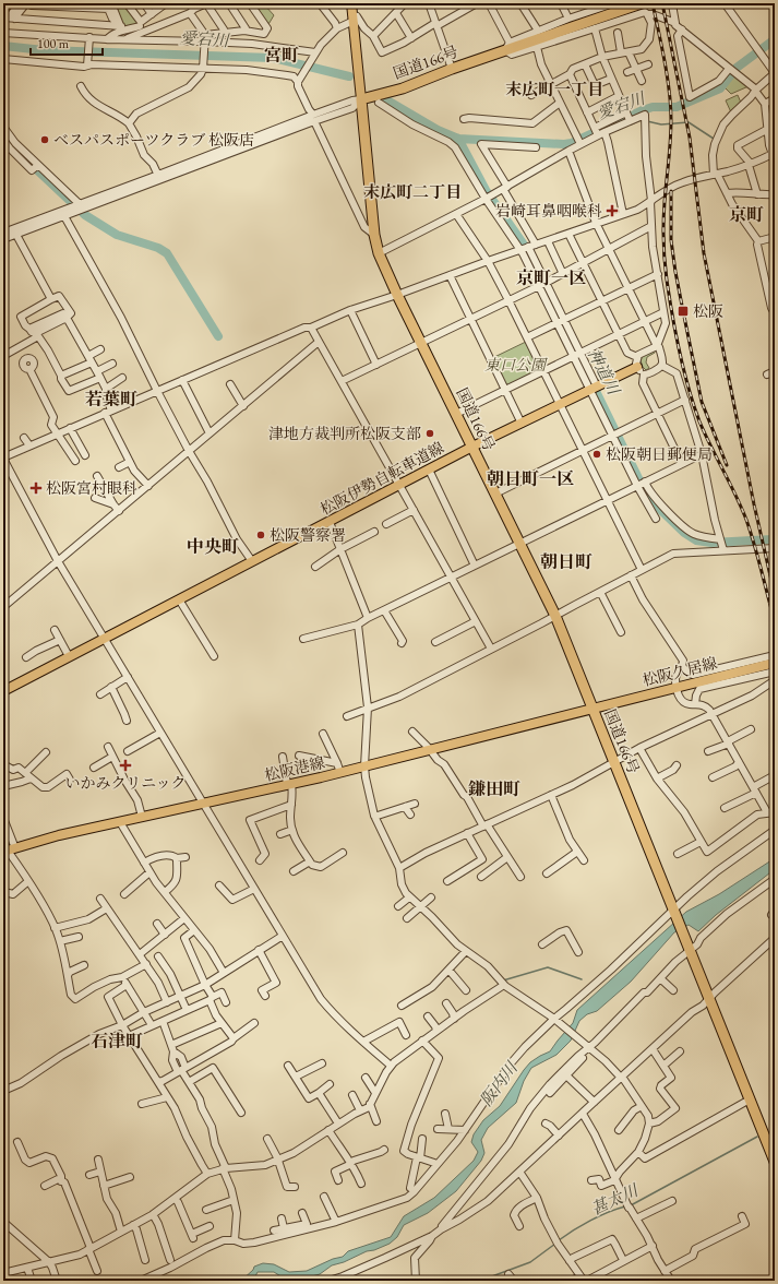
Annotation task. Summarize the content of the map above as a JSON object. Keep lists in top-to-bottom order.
{
  "streets": {
    "highway": ["国道166号"],
    "main road": ["松阪伊勢自転車道線", "松阪久居線", "松阪港線"]
  },
  "crossings": [
    ["国道166号", "松阪伊勢自転車道線"],
    ["国道166号", "松阪久居線"],
    ["国道166号", "松阪港線"],
    ["松阪久居線", "松阪港線"]
  ],
  "districts": [
    "宮町",
    "末広町一丁目",
    "末広町二丁目",
    "京町",
    "京町一区",
    "若葉町",
    "朝日町一区",
    "中央町",
    "朝日町",
    "鎌田町",
    "石津町"
  ],
  "water": [
    "愛宕川",
    "神道川",
    "阪内川",
    "甚太川"
  ],
  "parks": ["東口公園"],
  "places": {
    "other": [
      "ベスパスポーツクラブ 松阪店",
      "津地方裁判所松阪支部",
      "松阪朝日郵便局",
      "松阪警察署"
    ],
    "health": ["岩崎耳鼻咽喉科", "松阪宮村眼科", "いかみクリニック"],
    "transit": ["松阪"]
  },
  "scale_bar": "100 m"
}
